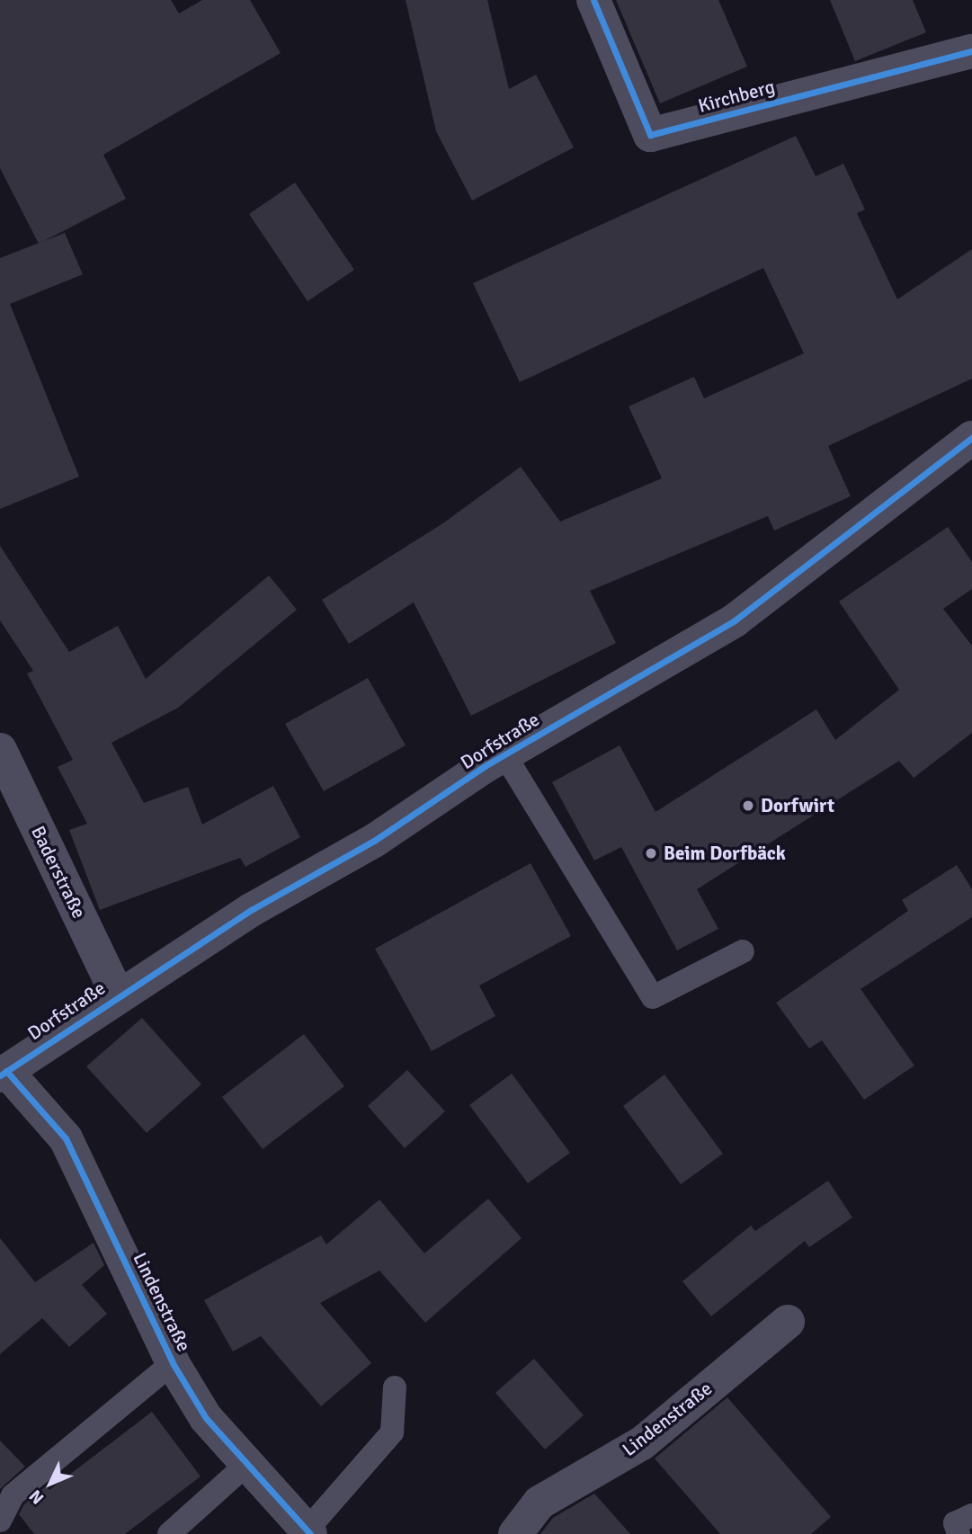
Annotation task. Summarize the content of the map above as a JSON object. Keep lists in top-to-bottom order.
{
  "streets": {
    "street": [
      "Kirchberg",
      "Dorfstraße",
      "Baderstraße",
      "Lindenstraße"
    ]
  },
  "crossings": [
    ["Dorfstraße", "Baderstraße"],
    ["Dorfstraße", "Lindenstraße"]
  ],
  "places": ["Dorfwirt", "Beim Dorfbäck"],
  "north": "bottom left"
}
